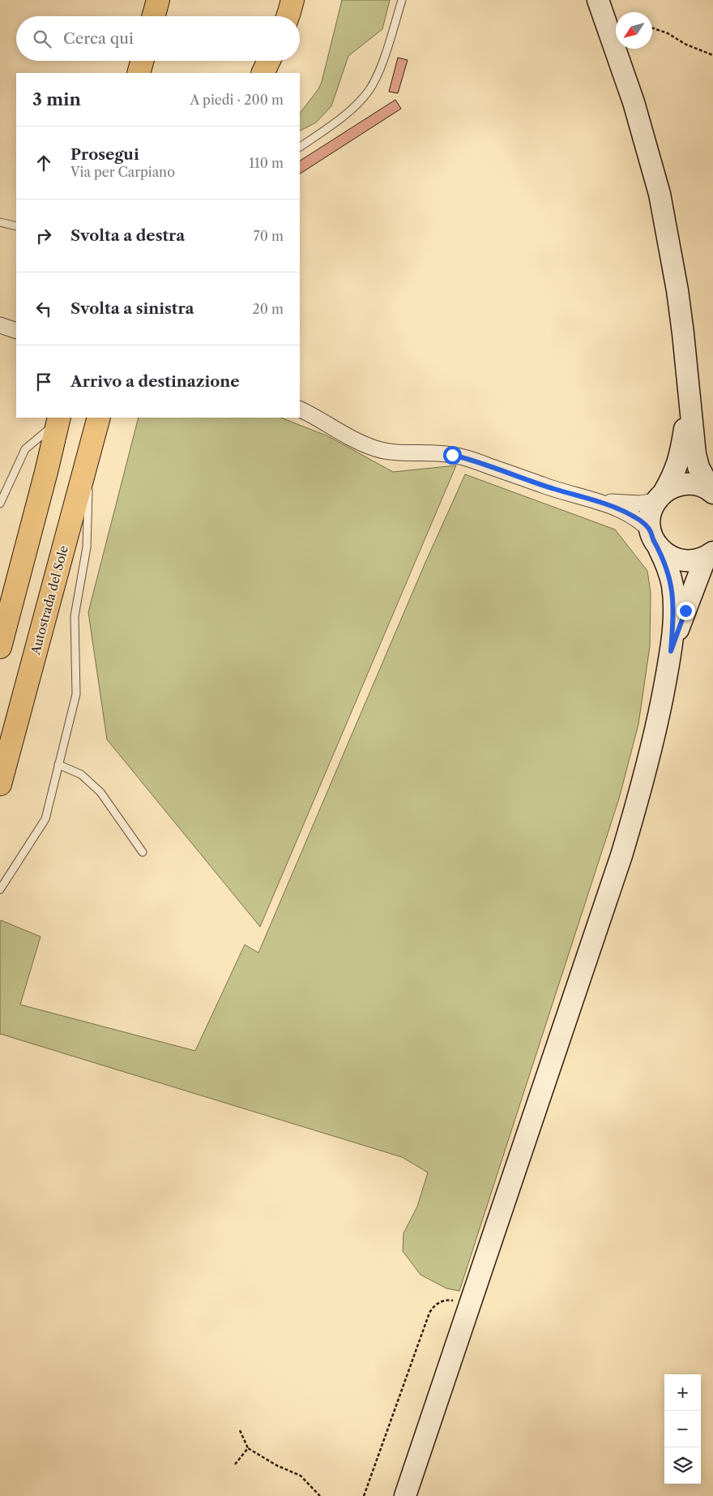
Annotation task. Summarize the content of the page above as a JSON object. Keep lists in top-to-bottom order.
{
  "streets": {
    "highway": ["Autostrada del Sole"]
  },
  "north": "bottom left",
  "page": {
    "search": "Cerca qui",
    "heading": ["3 min", "A piedi · 200 m"],
    "list": [
      ["Prosegui", "Via per Carpiano", "110 m"],
      ["Svolta a destra", "70 m"],
      ["Svolta a sinistra", "20 m"],
      "Arrivo a destinazione"
    ],
    "map_buttons": ["+", "−"]
  }
}
